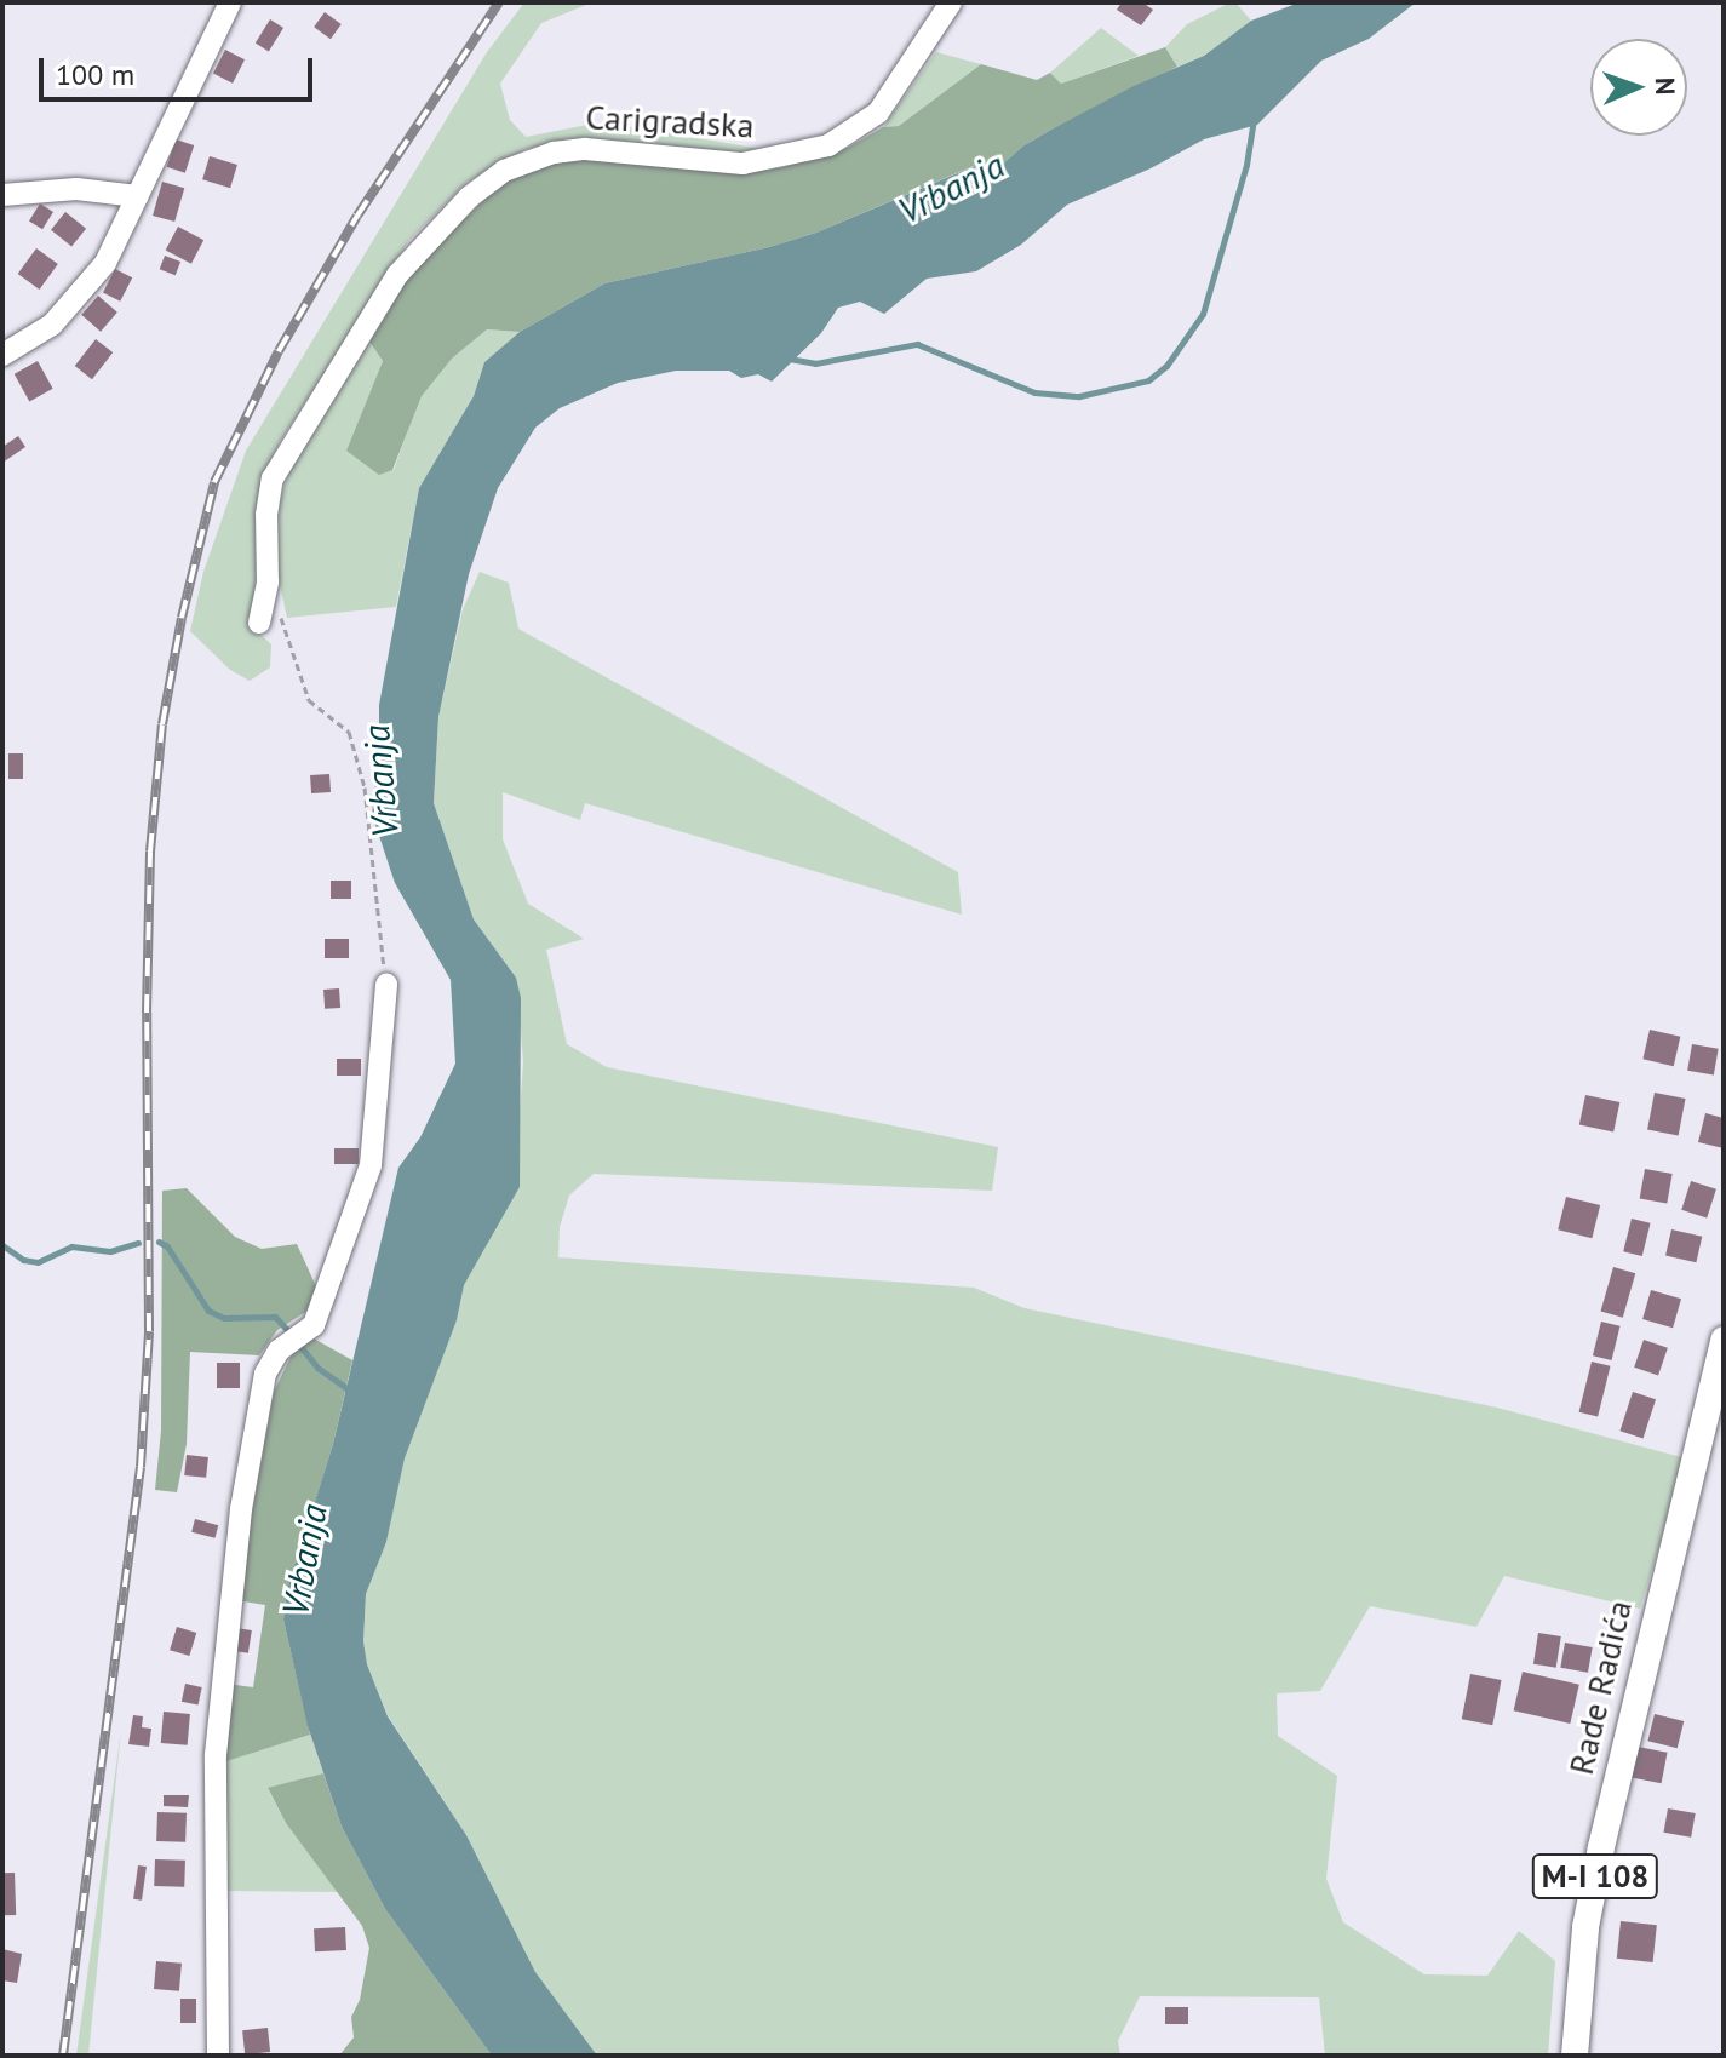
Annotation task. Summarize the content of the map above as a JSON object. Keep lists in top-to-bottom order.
{
  "streets": {
    "main road": ["Rade Radića", "M-I 108"],
    "street": ["Carigradska"]
  },
  "water": ["Vrbanja"],
  "scale_bar": "100 m",
  "north": "right"
}
